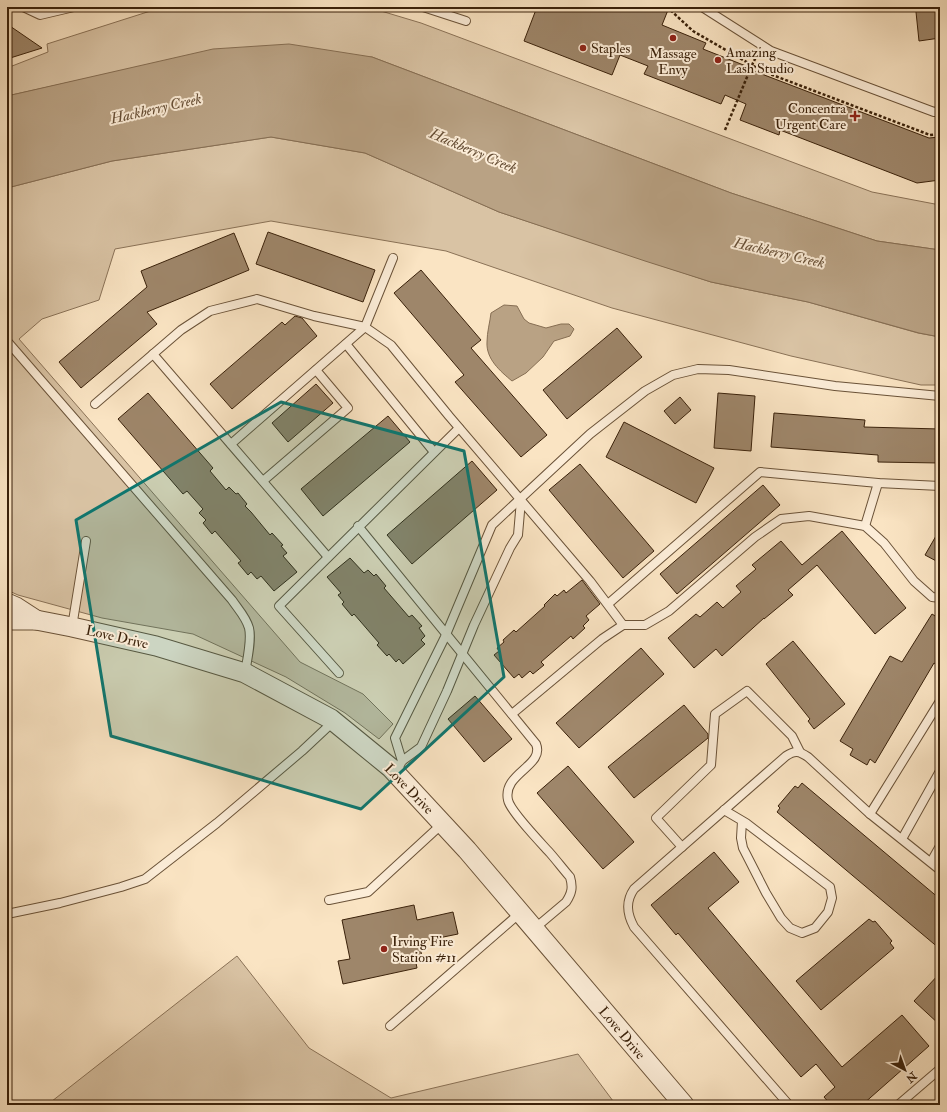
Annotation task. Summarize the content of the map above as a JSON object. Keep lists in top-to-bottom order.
{
  "streets": {
    "street": ["Love Drive"]
  },
  "water": ["Hackberry Creek"],
  "places": {
    "other": [
      "Massage Envy",
      "Staples",
      "Amazing Lash Studio",
      "Irving Fire Station #11"
    ],
    "health": ["Concentra Urgent Care"]
  },
  "north": "bottom right"
}
